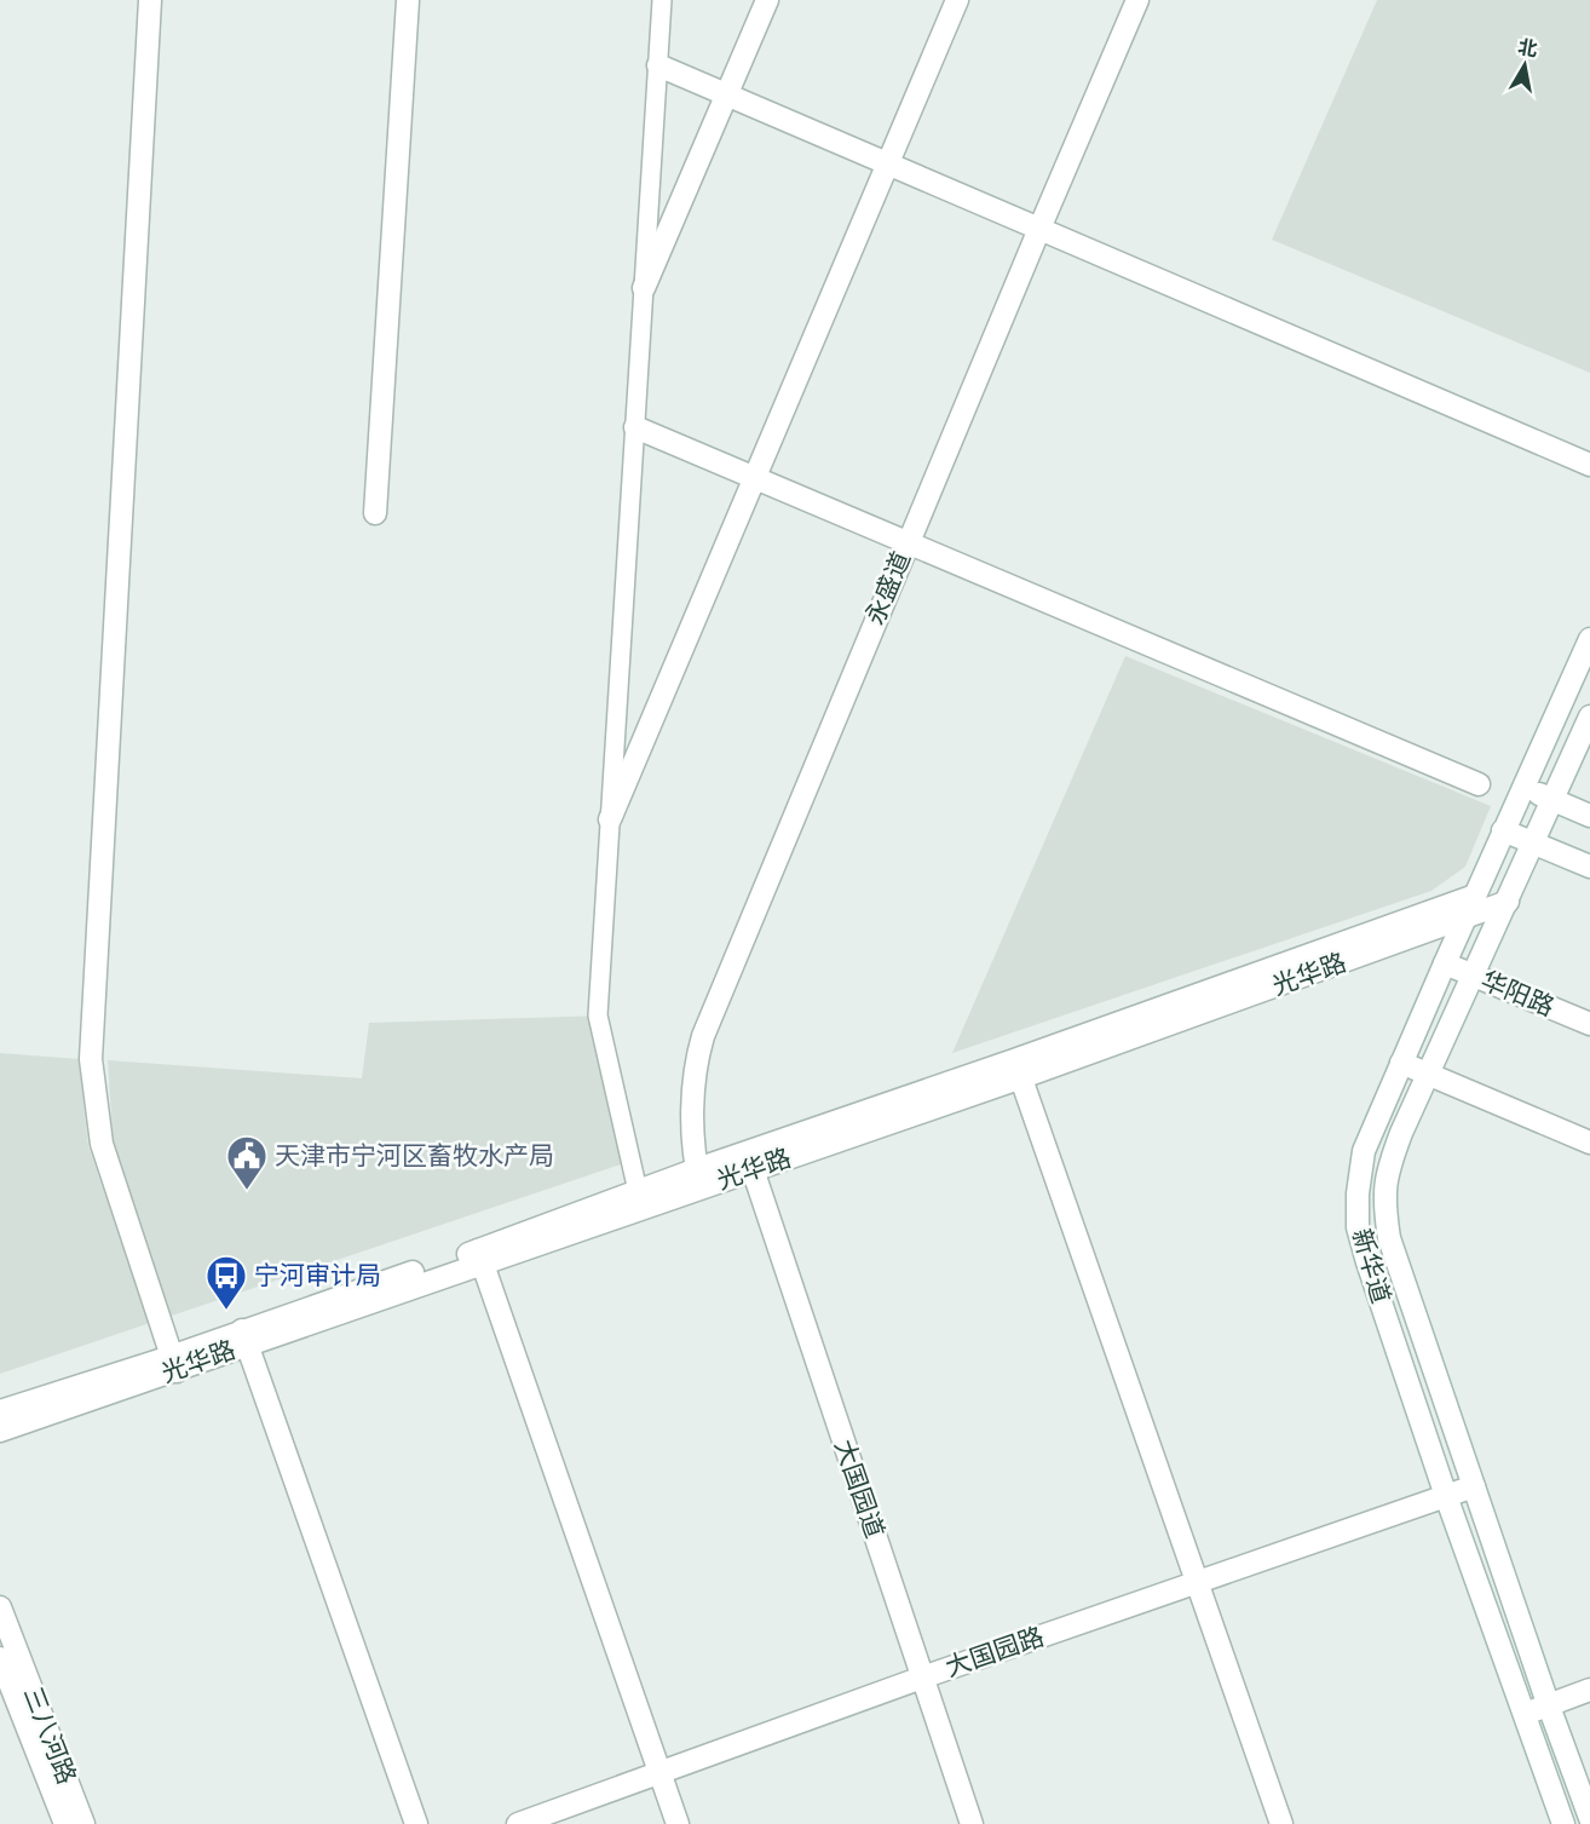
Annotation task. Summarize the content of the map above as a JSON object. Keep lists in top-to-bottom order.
{
  "streets": {
    "street": [
      "永盛道",
      "光华路",
      "华阳路",
      "新华道",
      "大国园道",
      "大国园路",
      "三八河路"
    ]
  },
  "crossings": [
    ["永盛道", "光华路"],
    ["光华路", "新华道"],
    ["光华路", "大国园道"],
    ["华阳路", "新华道"],
    ["新华道", "大国园路"],
    ["大国园道", "大国园路"]
  ],
  "places": {
    "public building": ["天津市宁河区畜牧水产局"],
    "bus stop": ["宁河审计局"]
  },
  "north": "top"
}
